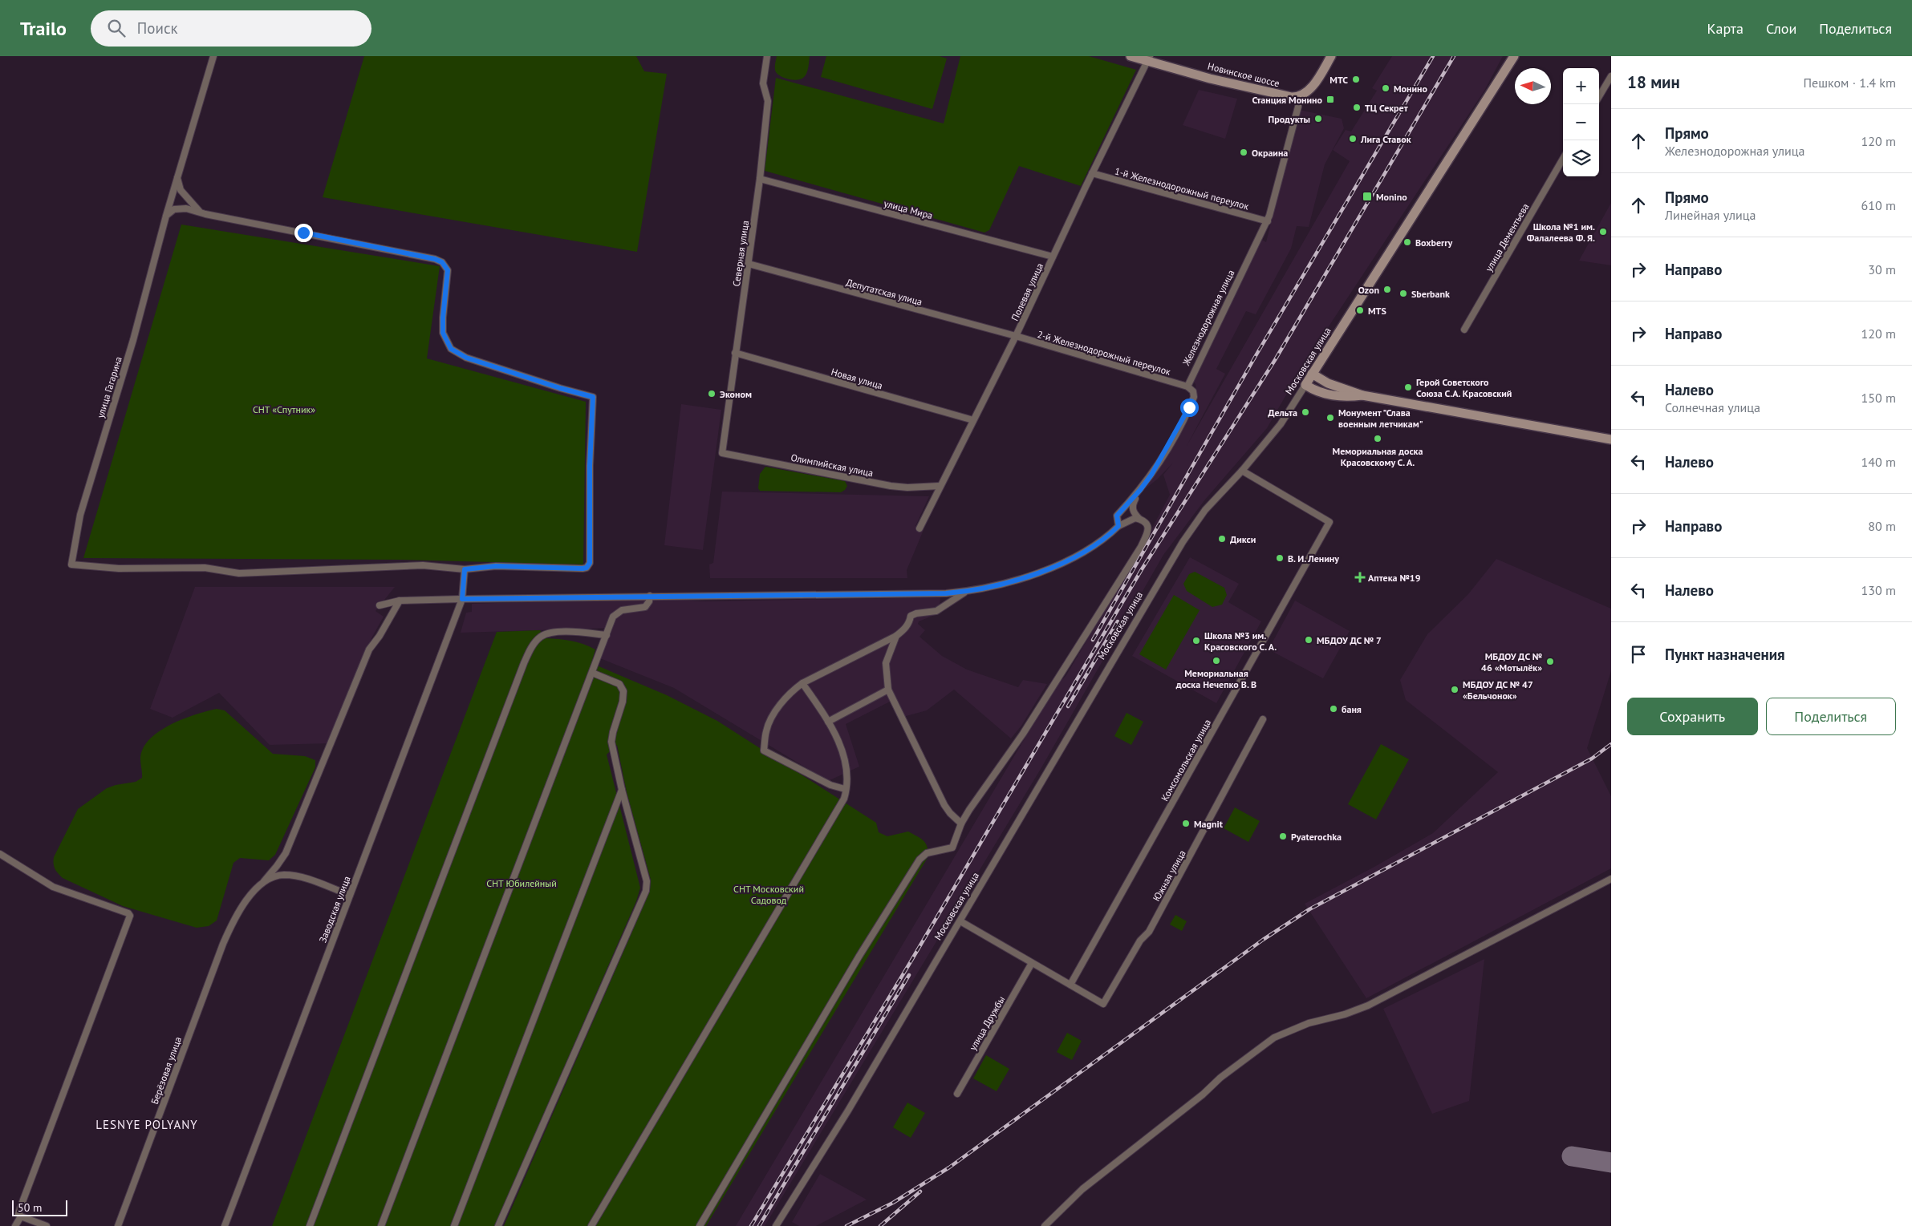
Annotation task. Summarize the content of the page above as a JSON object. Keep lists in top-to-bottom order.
{
  "streets": {
    "street": [
      "Новинское шоссе",
      "1-й Железнодорожный переулок",
      "улица Мира",
      "улица Дементьева",
      "Северная улица",
      "Депутатская улица",
      "Полевая улица",
      "Железнодорожная улица",
      "2-й Железнодорожный переулок",
      "Московская улица",
      "Новая улица",
      "улица Гагарина",
      "Олимпийская улица",
      "Комсомольская улица",
      "Южная улица",
      "Заводская улица",
      "улица Дружбы",
      "Берёзовая улица"
    ]
  },
  "crossings": [
    ["Новинское шоссе", "Полевая улица"],
    ["Новинское шоссе", "Железнодорожная улица"],
    ["1-й Железнодорожный переулок", "Полевая улица"],
    ["1-й Железнодорожный переулок", "Железнодорожная улица"],
    ["улица Мира", "Северная улица"],
    ["улица Мира", "Полевая улица"],
    ["Северная улица", "Депутатская улица"],
    ["Северная улица", "Новая улица"],
    ["Северная улица", "Олимпийская улица"],
    ["Депутатская улица", "Полевая улица"],
    ["Депутатская улица", "2-й Железнодорожный переулок"],
    ["Полевая улица", "2-й Железнодорожный переулок"],
    ["Полевая улица", "Новая улица"],
    ["Полевая улица", "Олимпийская улица"],
    ["Железнодорожная улица", "2-й Железнодорожный переулок"],
    ["Московская улица", "Комсомольская улица"],
    ["улица Гагарина", "Заводская улица"],
    ["Комсомольская улица", "Южная улица"]
  ],
  "districts": ["LESNYE POLYANY"],
  "parks": ["СНТ «Спутник»", "СНТ Юбилейный", "СНТ Московский Садовод"],
  "places": {
    "other": [
      "МТС",
      "Монино",
      "ТЦ Секрет",
      "Продукты",
      "Лига Ставок",
      "Окраина",
      "Школа №1 им. Фалалеева Ф. Я.",
      "Boxberry",
      "Ozon",
      "Sberbank",
      "MTS",
      "Герой Советского Союза С.А. Красовский",
      "Эконом",
      "Дельта",
      "Монумент \"Слава военным летчикам\"",
      "Мемориальная доска Красовскому С. А.",
      "Дикси",
      "В. И. Ленину",
      "МБДОУ ДС № 7",
      "Школа №3 им. Красовского С. А.",
      "Мемориальная доска Нечепко В. В",
      "МБДОУ ДC № 46 «Мотылёк»",
      "МБДОУ ДС № 47 «Бельчонок»",
      "баня",
      "Magnit",
      "Pyaterochka"
    ],
    "transit": ["Станция Монино", "Monino"],
    "health": ["Аптека №19"]
  },
  "scale_bar": "50 m",
  "north": "left",
  "page": {
    "header": "Trailo",
    "search": "Поиск",
    "nav": ["Карта", "Слои", "Поделиться"],
    "heading": ["18 мин", "Пешком · 1.4 km"],
    "map_buttons": ["+", "−"],
    "list": [
      ["Прямо", "Железнодорожная улица", "120 m"],
      ["Прямо", "Линейная улица", "610 m"],
      ["Направо", "30 m"],
      ["Направо", "120 m"],
      ["Налево", "Солнечная улица", "150 m"],
      ["Налево", "140 m"],
      ["Направо", "80 m"],
      ["Налево", "130 m"],
      "Пункт назначения"
    ],
    "buttons": ["Сохранить", "Поделиться"],
    "scale": "50 m"
  }
}
